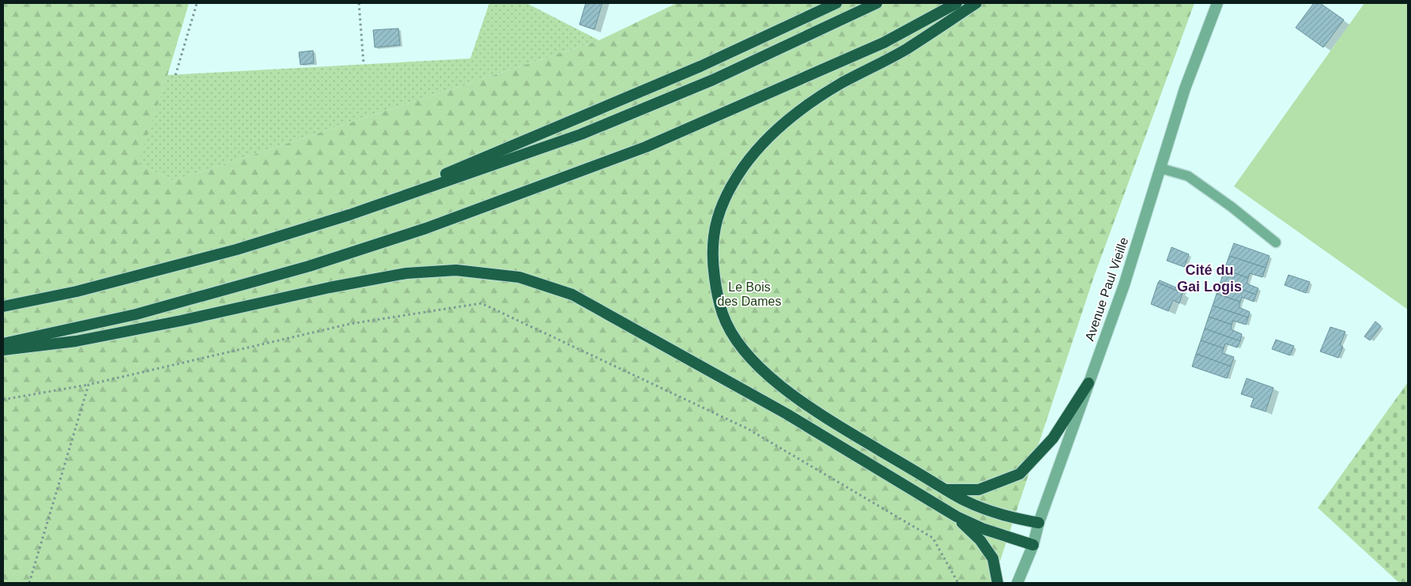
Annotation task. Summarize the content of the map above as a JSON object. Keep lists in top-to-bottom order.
{
  "streets": {
    "street": ["Avenue Paul Vieille"]
  },
  "districts": ["Cité du Gai Logis"],
  "parks": ["Le Bois des Dames"]
}
